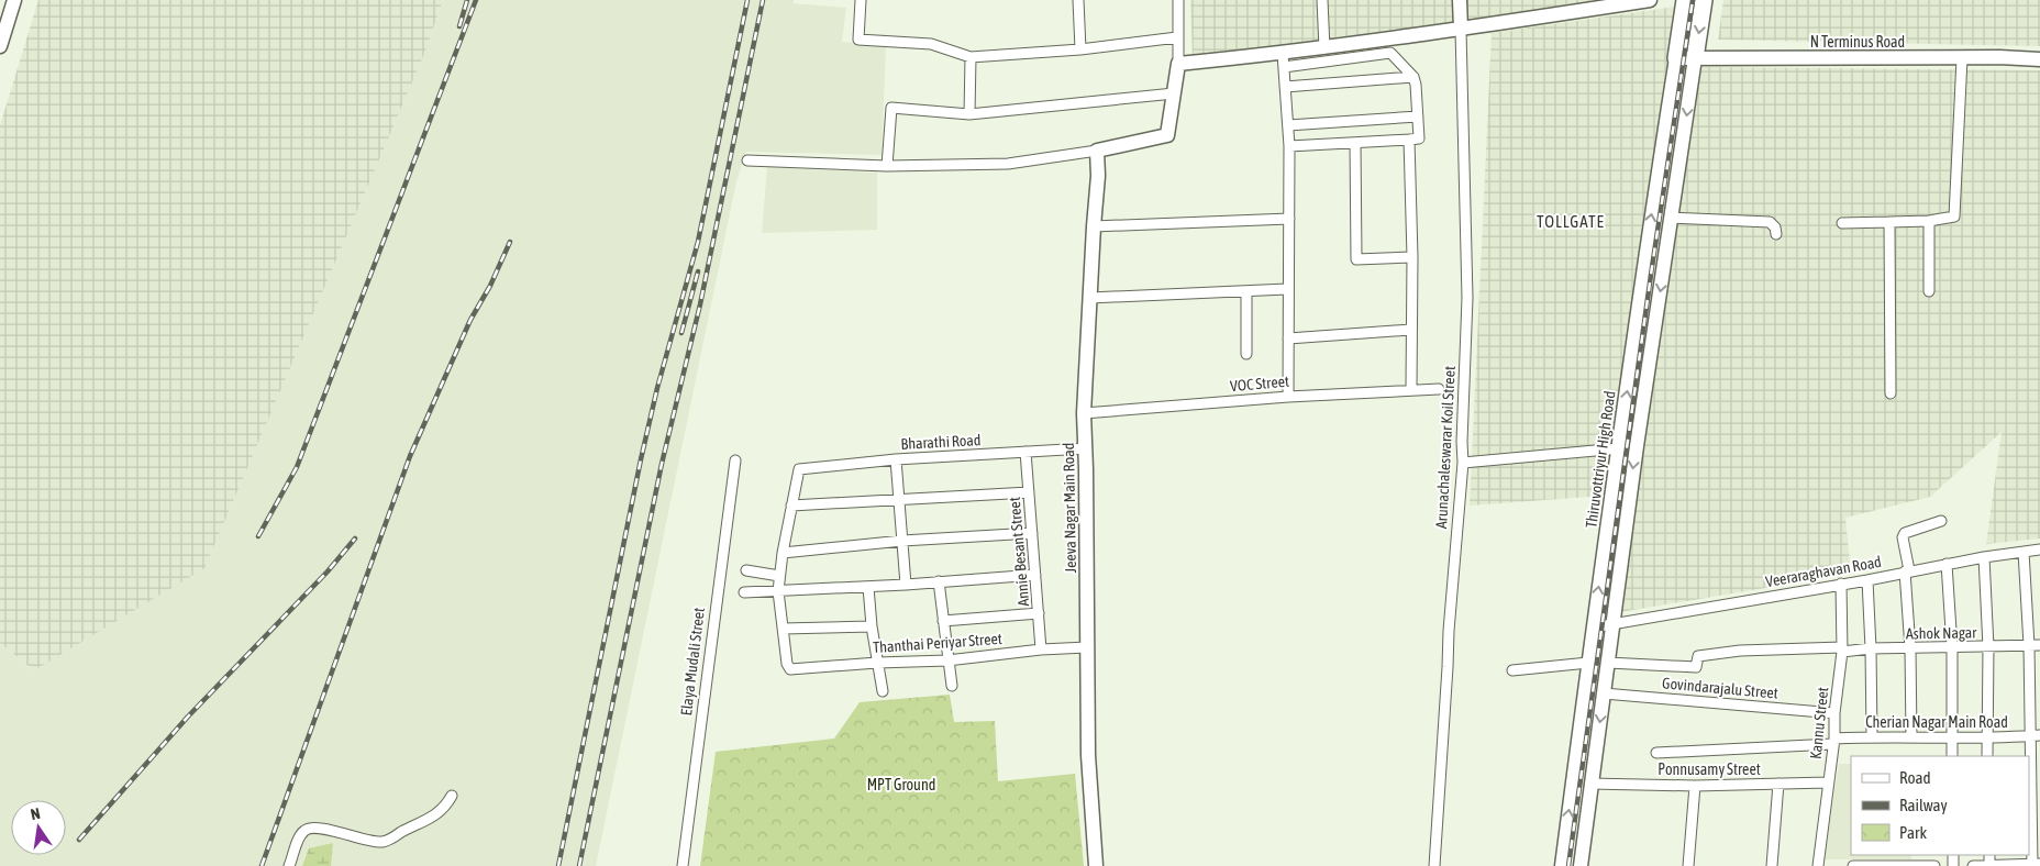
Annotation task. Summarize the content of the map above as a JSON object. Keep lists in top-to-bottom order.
{
  "streets": {
    "main road": ["N Terminus Road", "Thiruvottriyur High Road", "Jeeva Nagar Main Road"],
    "street": [
      "VOC Street",
      "Bharathi Road",
      "Arunachaleswarar Koil Street",
      "Annie Besant Street",
      "Veeraraghavan Road",
      "Ashok Nagar",
      "Thanthai Periyar Street",
      "Elaya Mudali Street",
      "Govindarajalu Street",
      "Cherian Nagar Main Road",
      "Kannu Street",
      "Ponnusamy Street"
    ]
  },
  "crossings": [
    ["N Terminus Road", "Thiruvottriyur High Road"],
    ["VOC Street", "Jeeva Nagar Main Road"],
    ["Bharathi Road", "Jeeva Nagar Main Road"],
    ["Bharathi Road", "Annie Besant Street"],
    ["Thiruvottriyur High Road", "Veeraraghavan Road"],
    ["Jeeva Nagar Main Road", "Thanthai Periyar Street"],
    ["Annie Besant Street", "Thanthai Periyar Street"],
    ["Veeraraghavan Road", "Kannu Street"],
    ["Ashok Nagar", "Kannu Street"],
    ["Govindarajalu Street", "Kannu Street"],
    ["Cherian Nagar Main Road", "Kannu Street"],
    ["Kannu Street", "Ponnusamy Street"]
  ],
  "districts": ["TOLLGATE"],
  "parks": ["MPT Ground"],
  "legend": ["Road", "Railway", "Park"],
  "north": "top"
}
